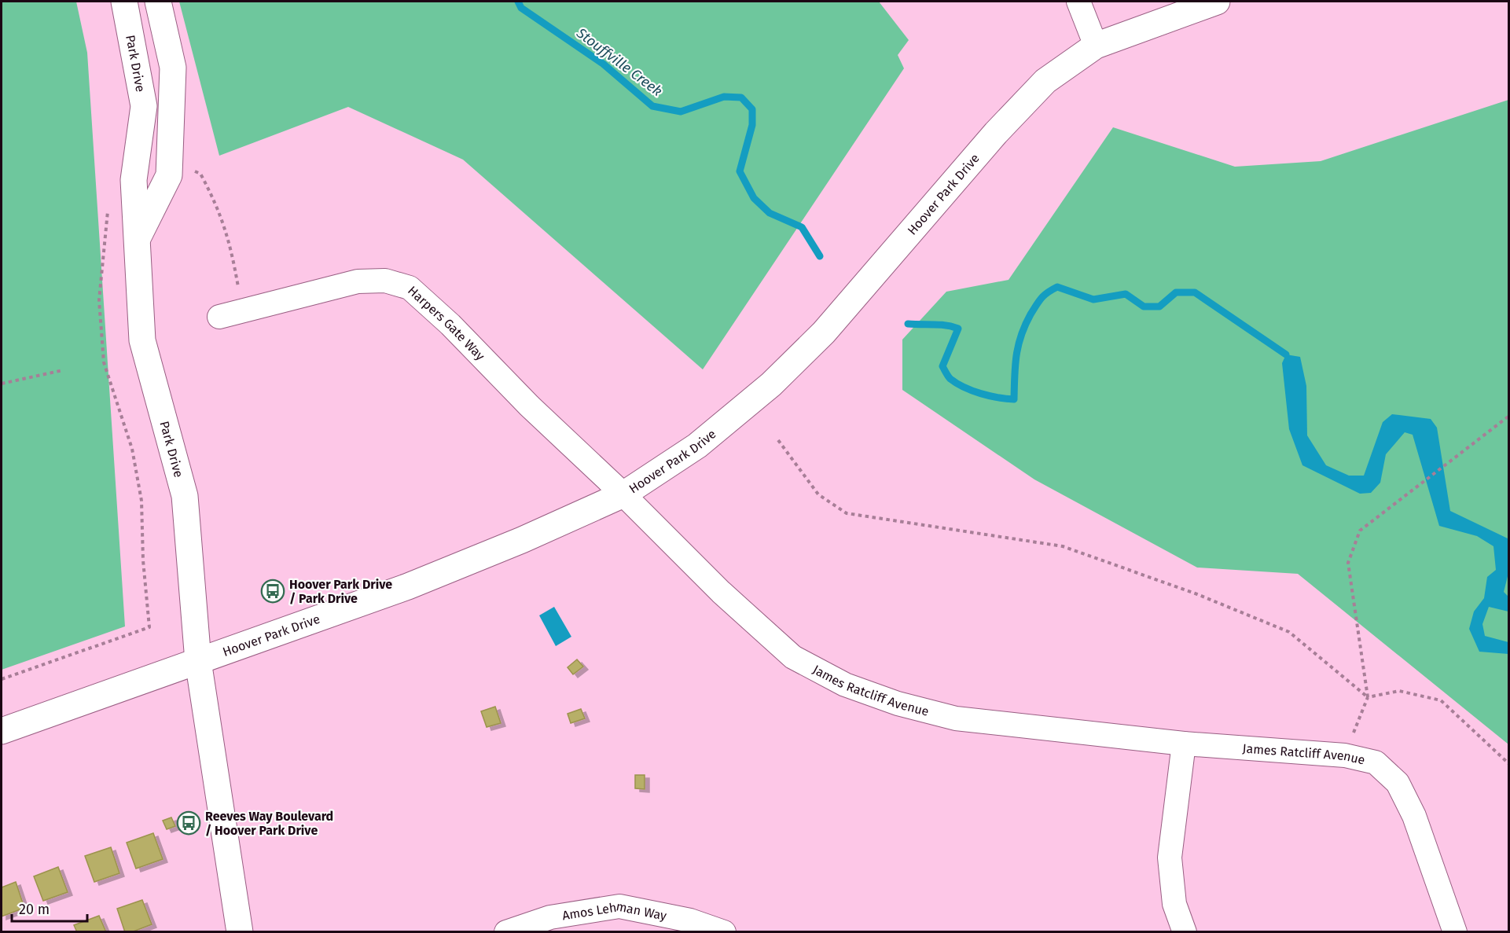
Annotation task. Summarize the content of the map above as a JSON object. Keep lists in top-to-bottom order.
{
  "streets": {
    "street": [
      "Park Drive",
      "Hoover Park Drive",
      "Harpers Gate Way",
      "James Ratcliff Avenue",
      "Amos Lehman Way"
    ]
  },
  "crossings": [
    ["Park Drive", "Hoover Park Drive"],
    ["Hoover Park Drive", "Harpers Gate Way"],
    ["Hoover Park Drive", "James Ratcliff Avenue"],
    ["Harpers Gate Way", "James Ratcliff Avenue"]
  ],
  "water": ["Stouffville Creek"],
  "places": {
    "bus stop": ["Hoover Park Drive / Park Drive", "Reeves Way Boulevard / Hoover Park Drive"]
  },
  "scale_bar": "20 m"
}
